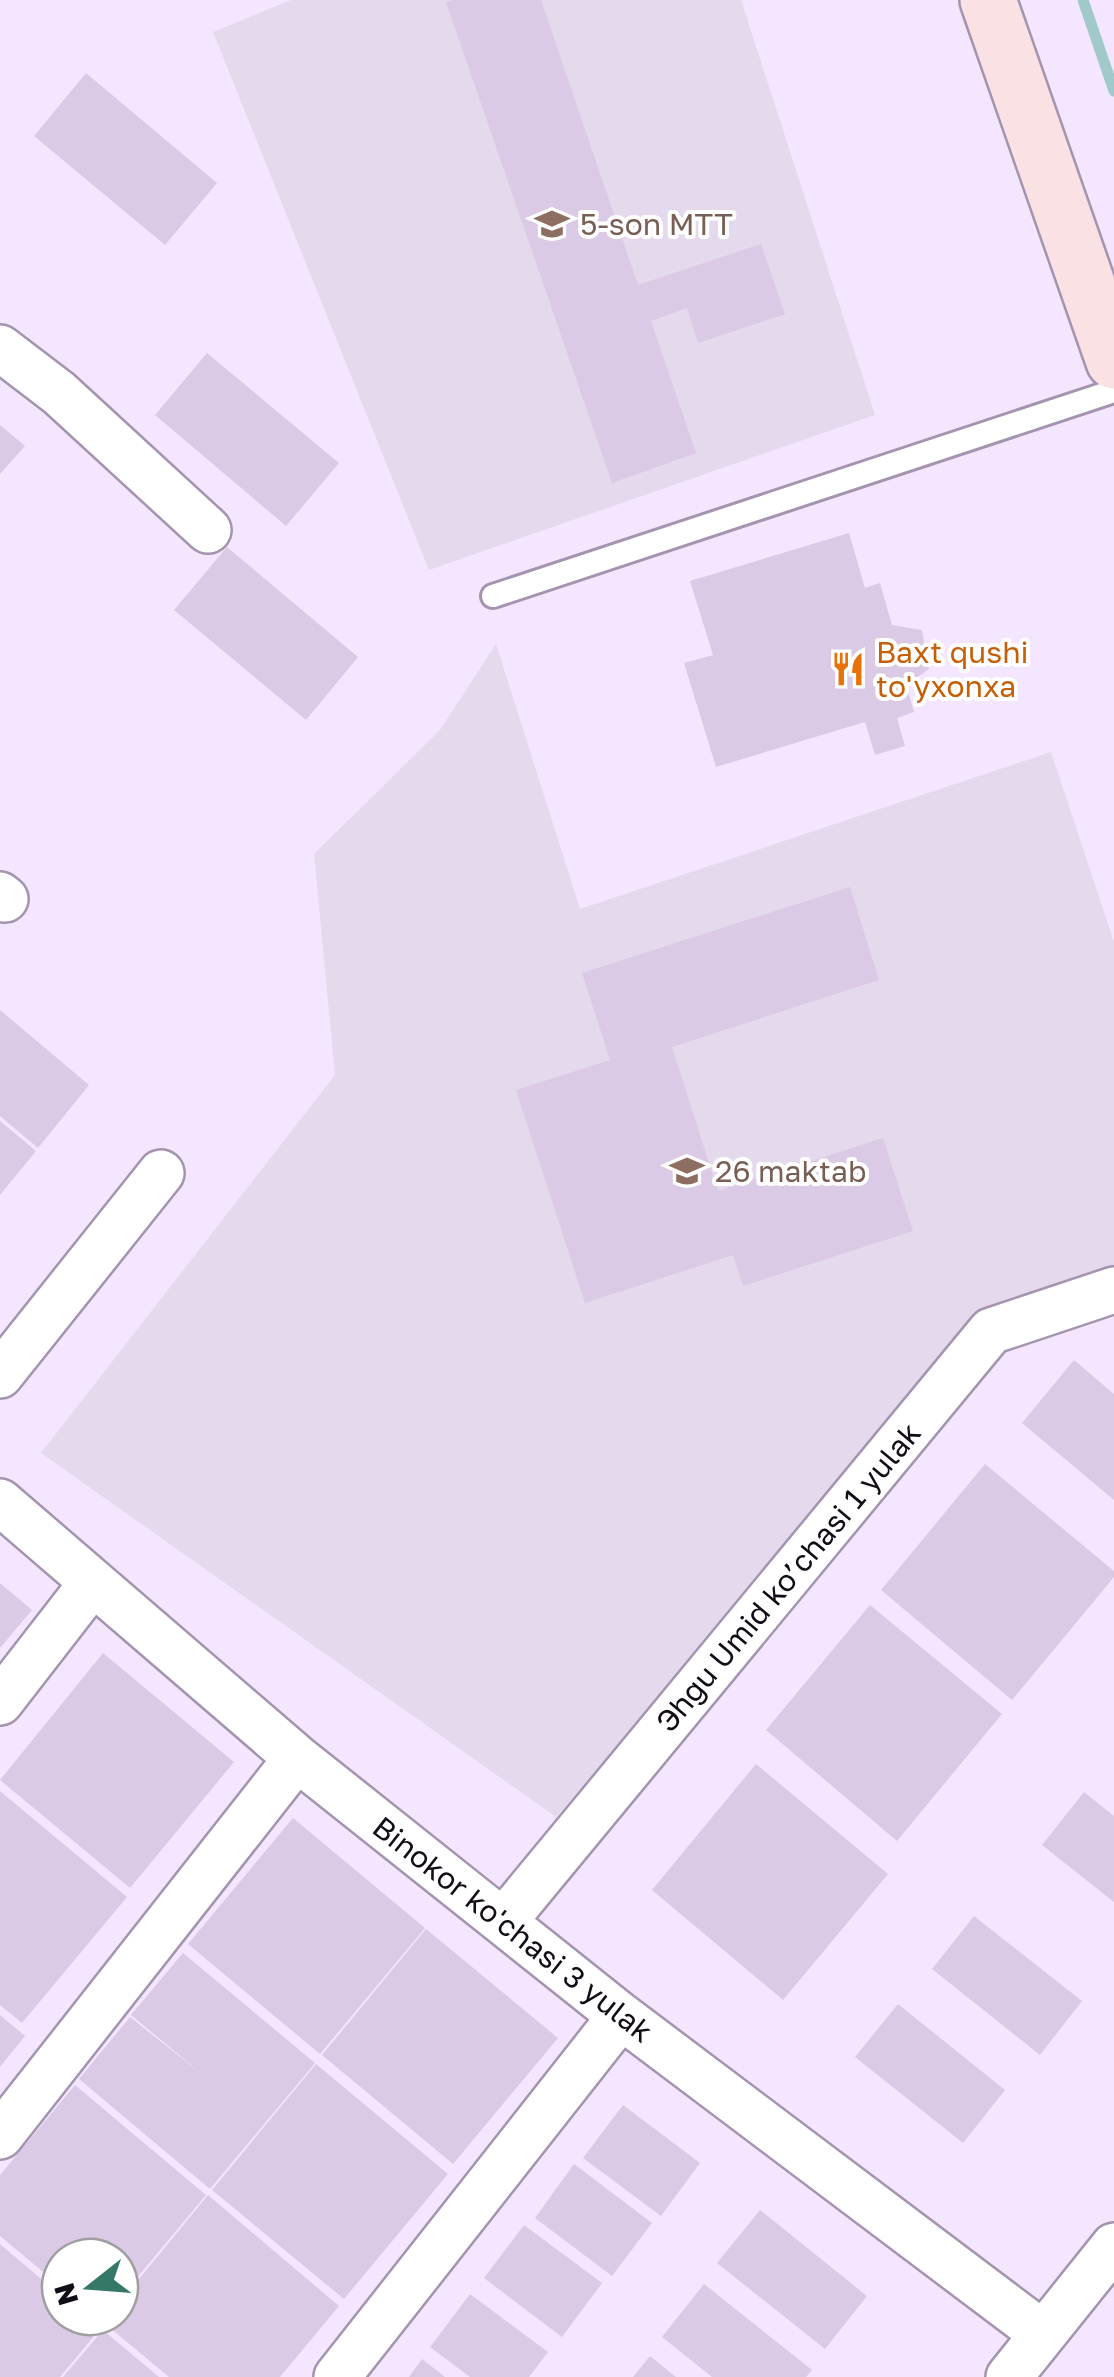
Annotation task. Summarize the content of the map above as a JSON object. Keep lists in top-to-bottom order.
{
  "streets": {
    "street": ["Эhgu Umid ko’chasi 1 yulak", "Binokor ko'chasi 3 yulak"]
  },
  "crossings": [
    ["Эhgu Umid ko’chasi 1 yulak", "Binokor ko'chasi 3 yulak"]
  ],
  "places": {
    "school or university": ["5-son MTT", "26 maktab"],
    "restaurant": ["Baxt qushi to'yxonxa"]
  },
  "north": "left"
}
